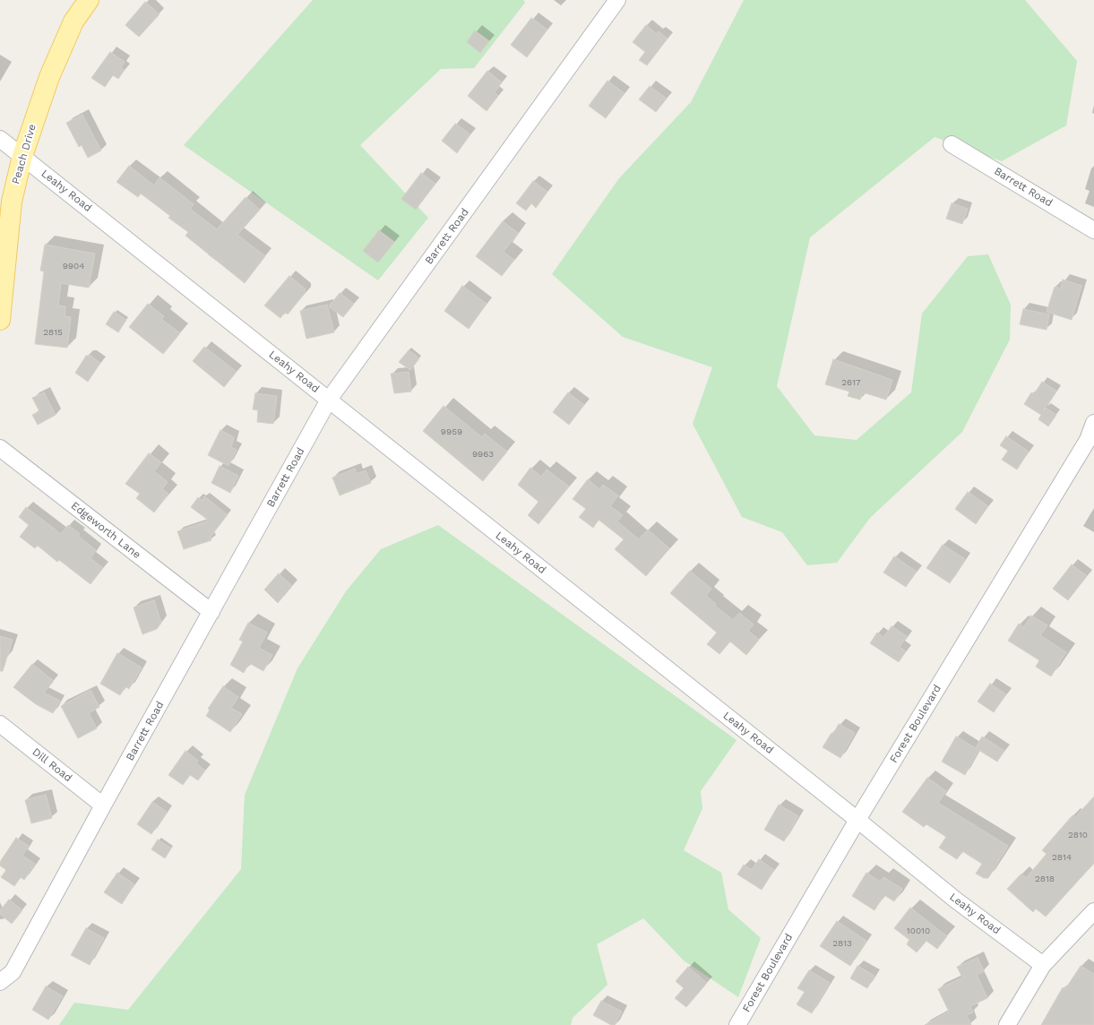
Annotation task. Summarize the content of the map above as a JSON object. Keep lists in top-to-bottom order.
{
  "streets": {
    "main road": ["Peach Drive"],
    "street": [
      "Barrett Road",
      "Leahy Road",
      "Edgeworth Lane",
      "Forest Boulevard",
      "Dill Road"
    ]
  },
  "crossings": [
    ["Peach Drive", "Leahy Road"],
    ["Barrett Road", "Leahy Road"],
    ["Barrett Road", "Edgeworth Lane"],
    ["Barrett Road", "Dill Road"],
    ["Leahy Road", "Forest Boulevard"]
  ],
  "house_numbers": [
    "9904",
    "2815",
    "2617",
    "9959",
    "9963",
    "2810",
    "2814",
    "2818",
    "10010",
    "2813"
  ]
}
